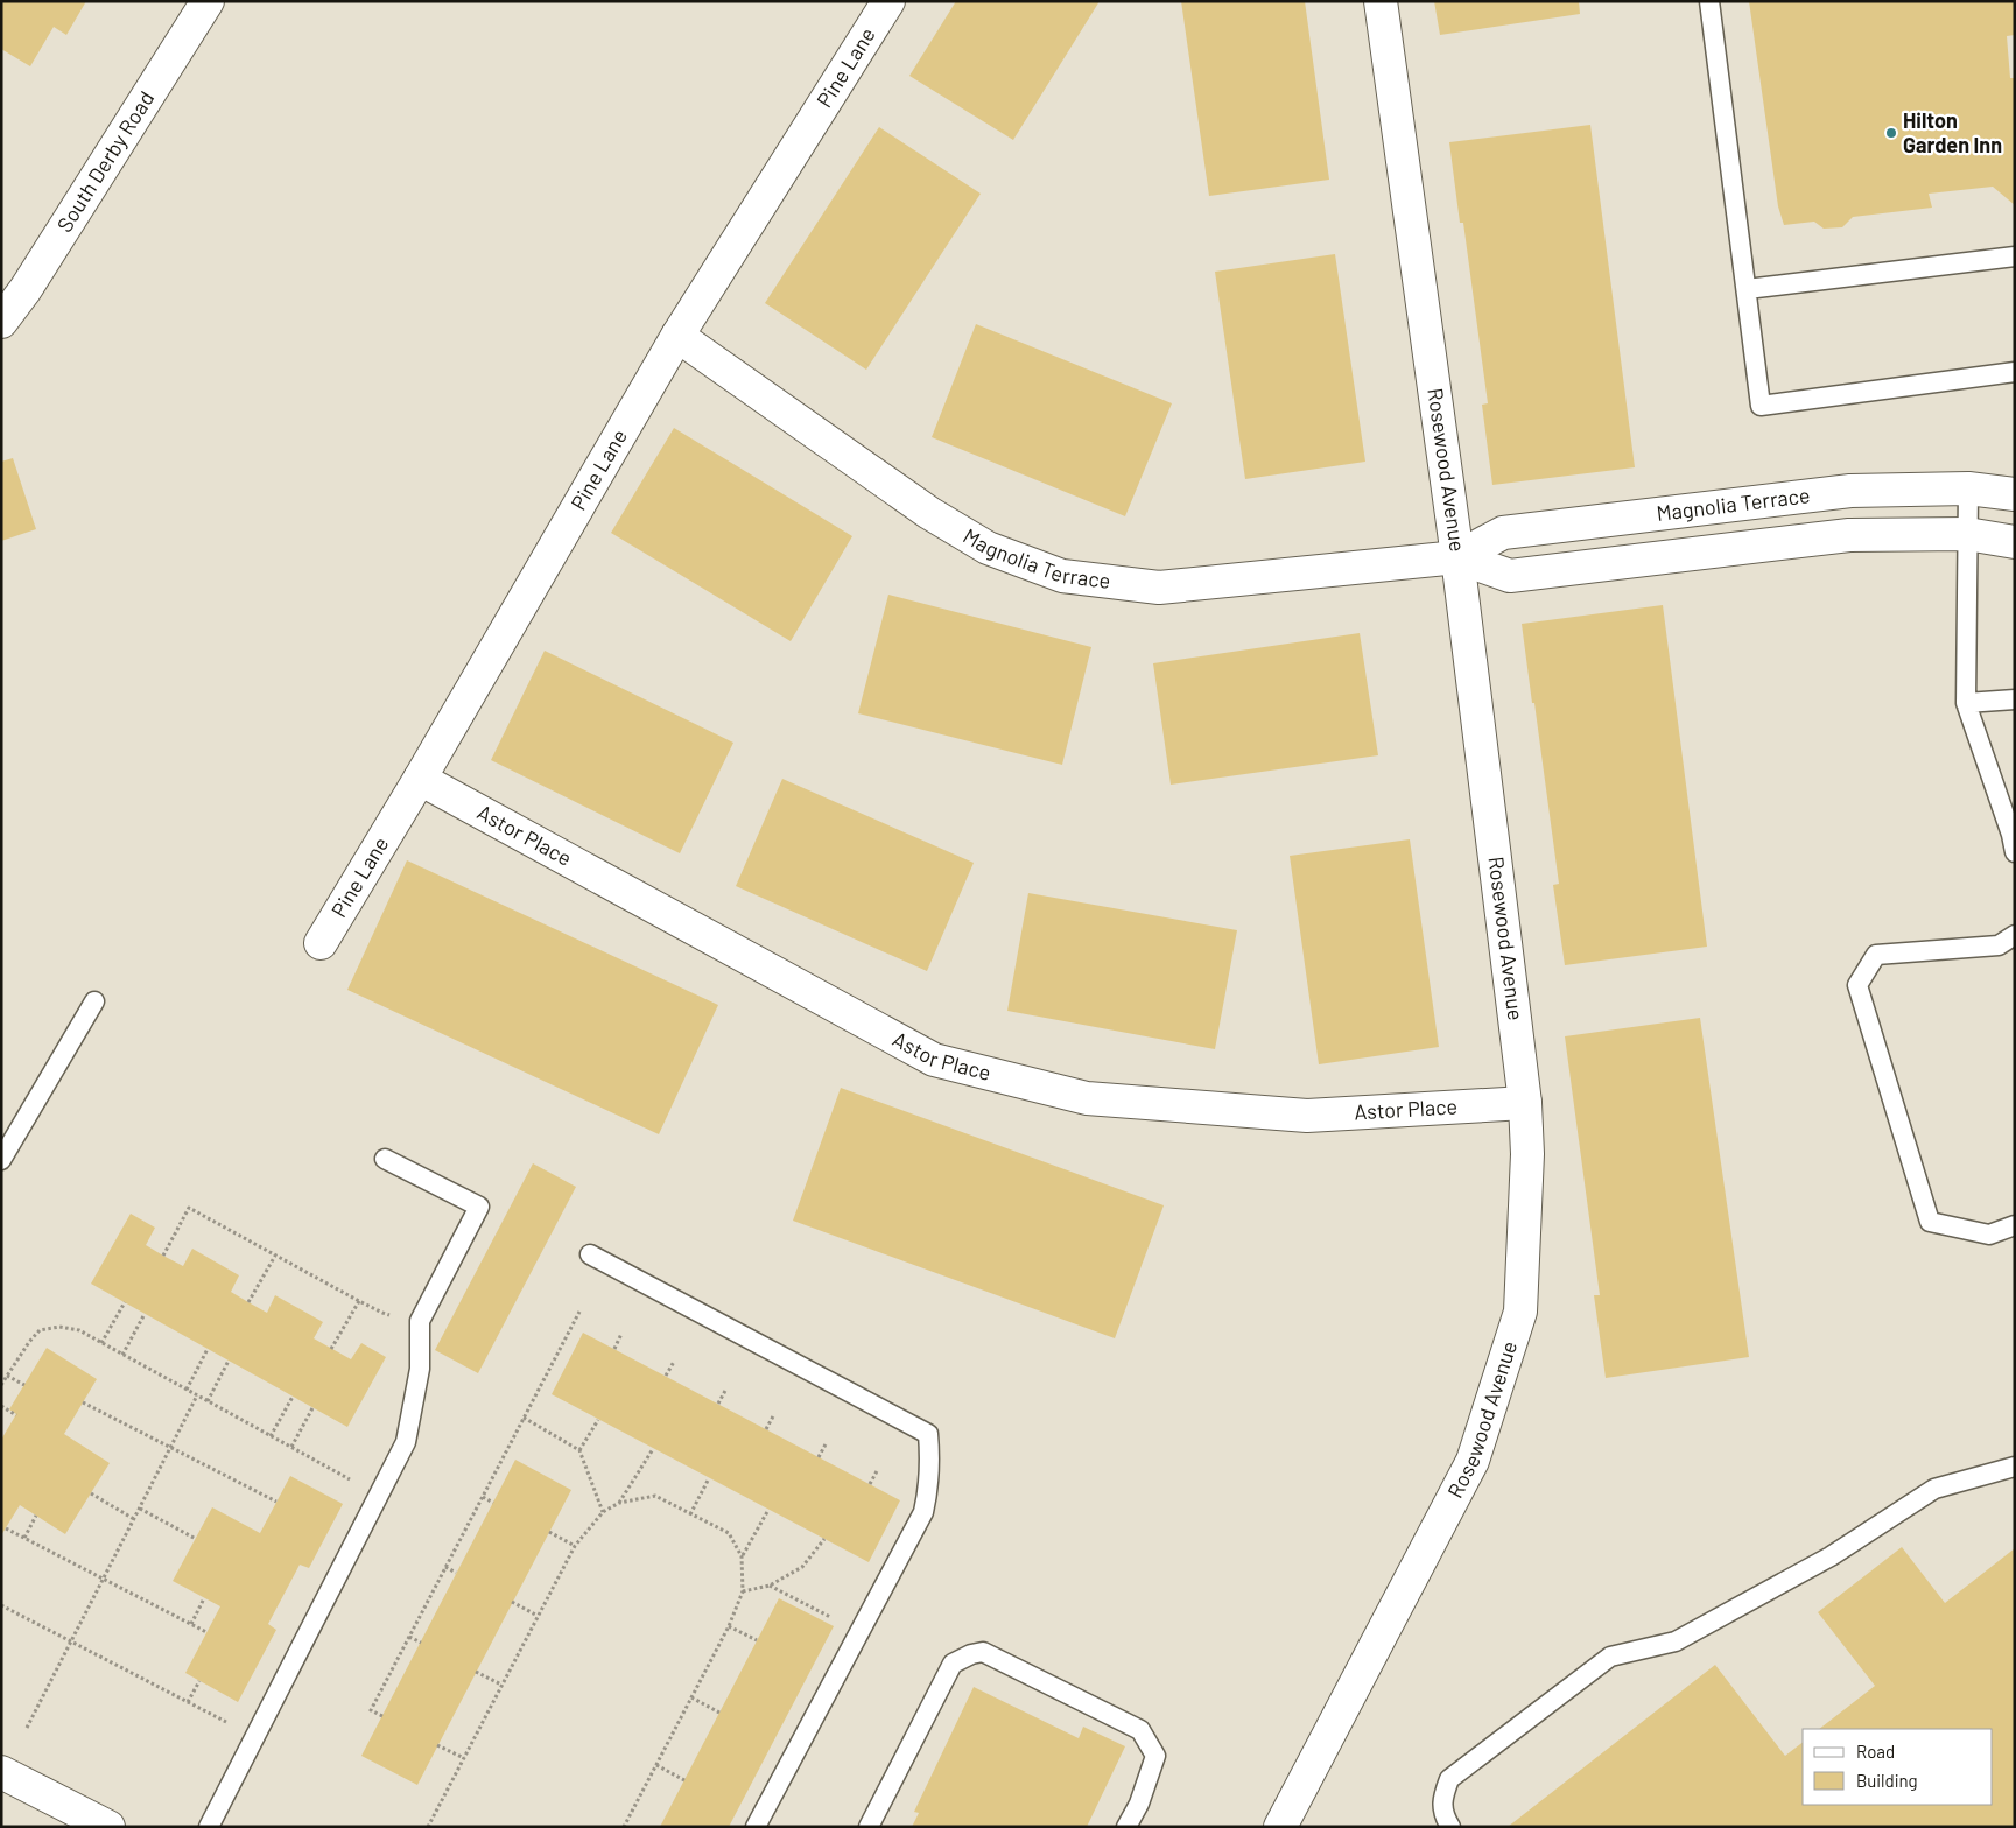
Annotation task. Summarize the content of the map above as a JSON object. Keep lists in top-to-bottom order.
{
  "streets": {
    "street": [
      "Pine Lane",
      "South Derby Road",
      "Rosewood Avenue",
      "Magnolia Terrace",
      "Astor Place"
    ]
  },
  "crossings": [
    ["Pine Lane", "Magnolia Terrace"],
    ["Pine Lane", "Astor Place"],
    ["Rosewood Avenue", "Magnolia Terrace"],
    ["Rosewood Avenue", "Astor Place"]
  ],
  "places": ["Hilton Garden Inn"],
  "legend": ["Road", "Building"]
}
